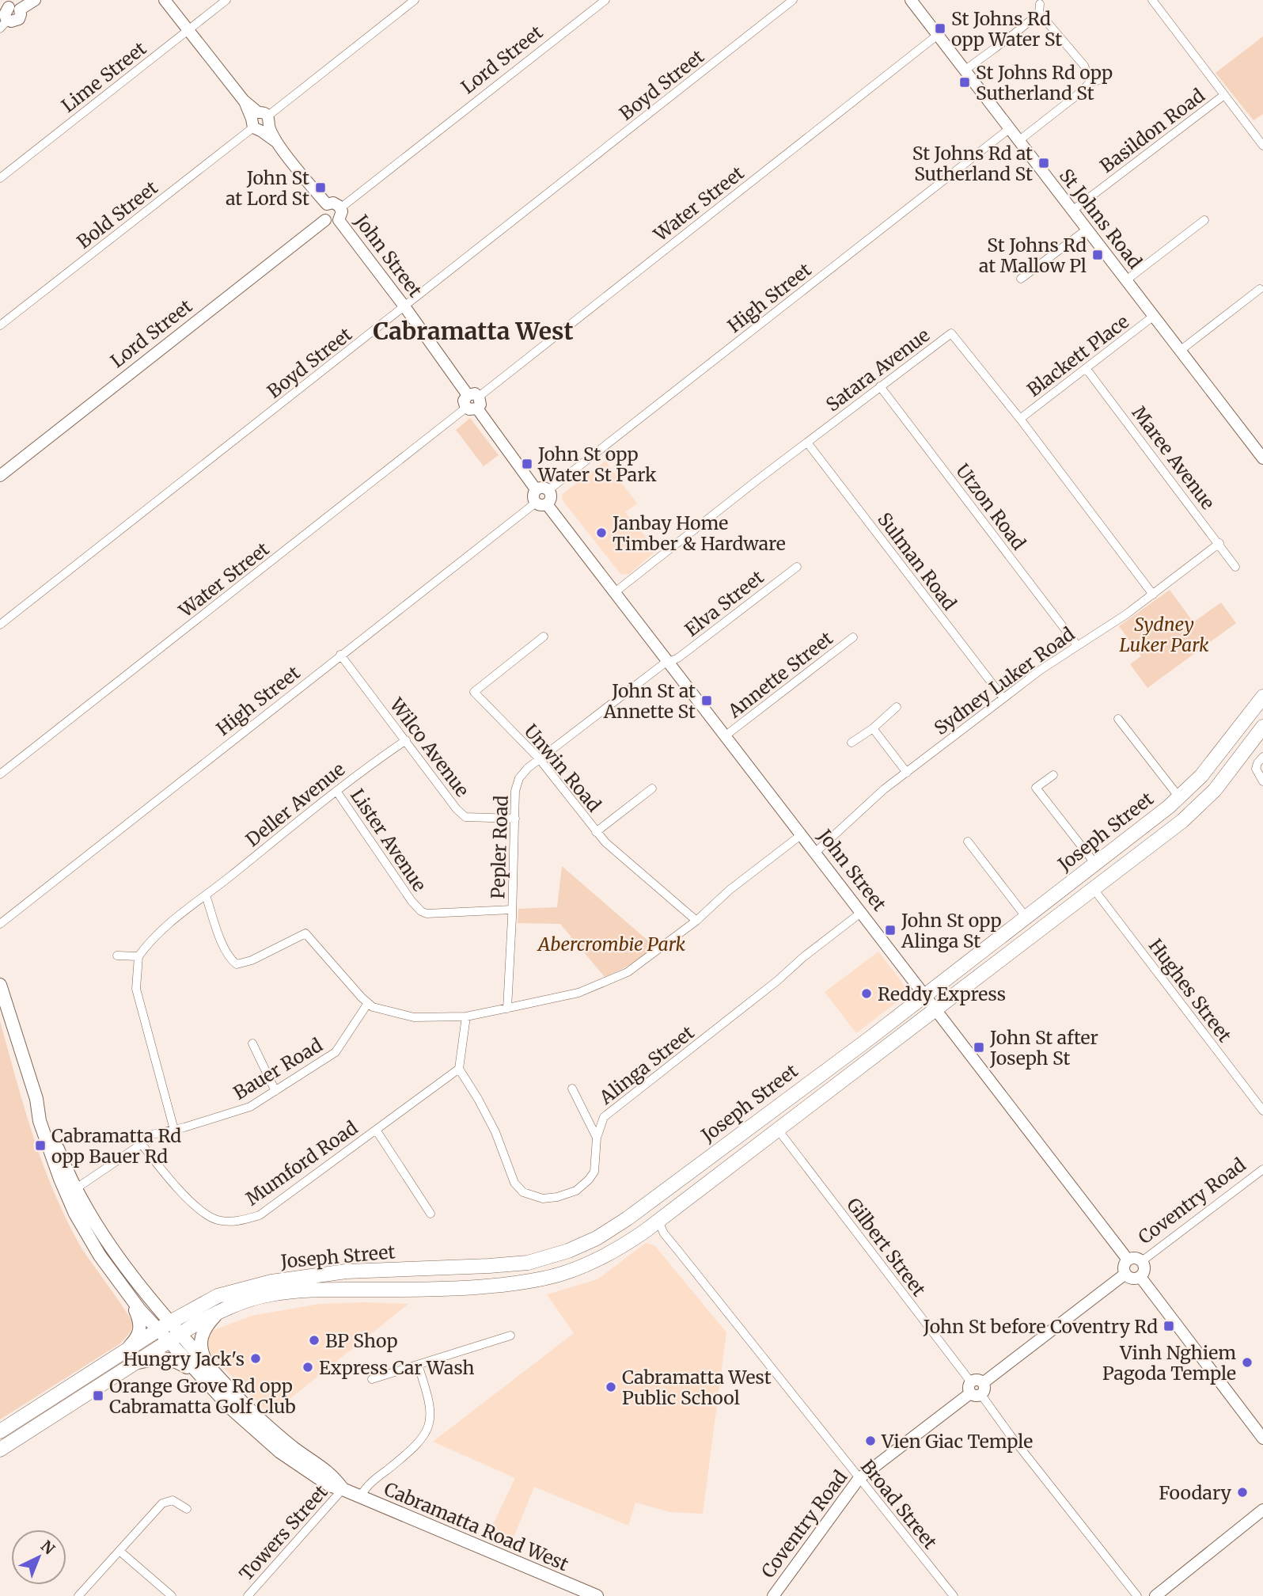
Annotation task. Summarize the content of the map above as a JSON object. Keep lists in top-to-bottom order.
{
  "streets": {
    "highway": ["Joseph Street"],
    "main road": ["Cabramatta Road West"],
    "street": [
      "Lord Street",
      "Lime Street",
      "Boyd Street",
      "Basildon Road",
      "Water Street",
      "Bold Street",
      "St Johns Road",
      "John Street",
      "High Street",
      "Blackett Place",
      "Satara Avenue",
      "Maree Avenue",
      "Utzon Road",
      "Sulman Road",
      "Elva Street",
      "Annette Street",
      "Sydney Luker Road",
      "Wilco Avenue",
      "Unwin Road",
      "Deller Avenue",
      "Lister Avenue",
      "Pepler Road",
      "Hughes Street",
      "Alinga Street",
      "Bauer Road",
      "Mumford Road",
      "Coventry Road",
      "Gilbert Street",
      "Broad Street",
      "Towers Street"
    ]
  },
  "crossings": [
    ["Lord Street", "John Street"],
    ["Boyd Street", "John Street"],
    ["Basildon Road", "St Johns Road"],
    ["Water Street", "St Johns Road"],
    ["Water Street", "John Street"],
    ["St Johns Road", "High Street"],
    ["St Johns Road", "Blackett Place"],
    ["John Street", "High Street"],
    ["John Street", "Satara Avenue"],
    ["John Street", "Elva Street"],
    ["John Street", "Annette Street"],
    ["John Street", "Sydney Luker Road"],
    ["John Street", "Joseph Street"],
    ["John Street", "Pepler Road"],
    ["John Street", "Alinga Street"],
    ["John Street", "Coventry Road"],
    ["High Street", "Wilco Avenue"],
    ["Blackett Place", "Satara Avenue"],
    ["Blackett Place", "Maree Avenue"],
    ["Satara Avenue", "Utzon Road"],
    ["Satara Avenue", "Sulman Road"],
    ["Satara Avenue", "Sydney Luker Road"],
    ["Maree Avenue", "Sydney Luker Road"],
    ["Utzon Road", "Sydney Luker Road"],
    ["Sulman Road", "Sydney Luker Road"],
    ["Elva Street", "Pepler Road"],
    ["Wilco Avenue", "Deller Avenue"],
    ["Wilco Avenue", "Pepler Road"],
    ["Unwin Road", "Pepler Road"],
    ["Deller Avenue", "Lister Avenue"],
    ["Joseph Street", "Hughes Street"],
    ["Joseph Street", "Gilbert Street"],
    ["Joseph Street", "Broad Street"],
    ["Joseph Street", "Cabramatta Road West"],
    ["Lister Avenue", "Pepler Road"],
    ["Alinga Street", "Mumford Road"],
    ["Bauer Road", "Mumford Road"],
    ["Bauer Road", "Cabramatta Road West"],
    ["Coventry Road", "Gilbert Street"],
    ["Coventry Road", "Broad Street"],
    ["Cabramatta Road West", "Towers Street"]
  ],
  "districts": ["Cabramatta West"],
  "parks": ["Sydney Luker Park", "Abercrombie Park"],
  "places": {
    "transit": [
      "St Johns Rd opp Water St",
      "St Johns Rd opp Sutherland St",
      "St Johns Rd at Sutherland St",
      "John St at Lord St",
      "St Johns Rd at Mallow Pl",
      "John St opp Water St Park",
      "John St at Annette St",
      "John St opp Alinga St",
      "John St after Joseph St",
      "Cabramatta Rd opp Bauer Rd",
      "John St before Coventry Rd",
      "Orange Grove Rd opp Cabramatta Golf Club"
    ],
    "other": [
      "Janbay Home Timber & Hardware",
      "Reddy Express",
      "BP Shop",
      "Hungry Jack's",
      "Vinh Nghiem Pagoda Temple",
      "Express Car Wash",
      "Cabramatta West Public School",
      "Vien Giac Temple",
      "Foodary"
    ]
  },
  "north": "top right"
}
